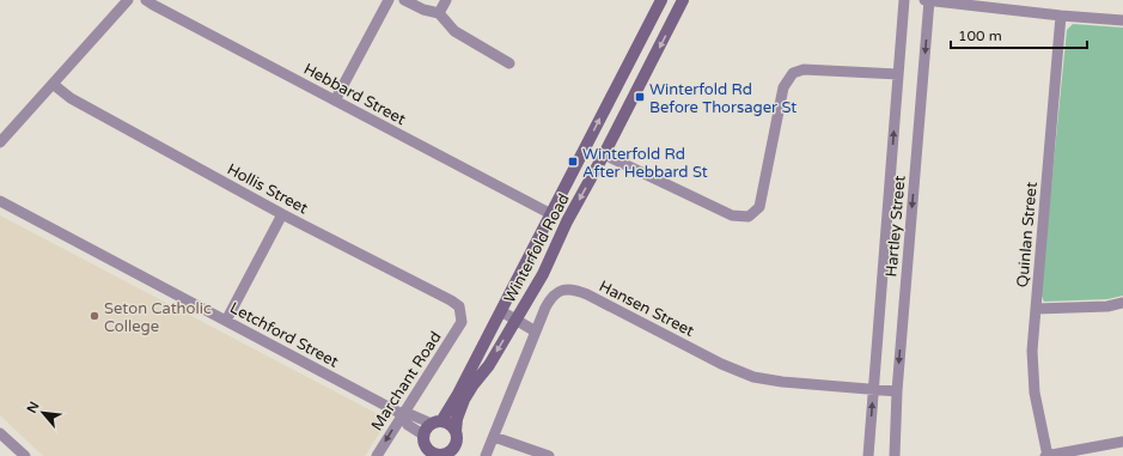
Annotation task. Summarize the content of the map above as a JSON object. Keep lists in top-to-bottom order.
{
  "streets": {
    "main road": ["Winterfold Road"],
    "street": [
      "Hebbard Street",
      "Hollis Street",
      "Hartley Street",
      "Quinlan Street",
      "Hansen Street",
      "Letchford Street",
      "Marchant Road"
    ]
  },
  "crossings": [
    ["Hebbard Street", "Winterfold Road"],
    ["Hollis Street", "Marchant Road"],
    ["Hartley Street", "Hansen Street"],
    ["Winterfold Road", "Letchford Street"],
    ["Letchford Street", "Marchant Road"]
  ],
  "places": {
    "transit": ["Winterfold Rd Before Thorsager St", "Winterfold Rd After Hebbard St"],
    "other": ["Seton Catholic College"]
  },
  "scale_bar": "100 m",
  "north": "top left"
}
